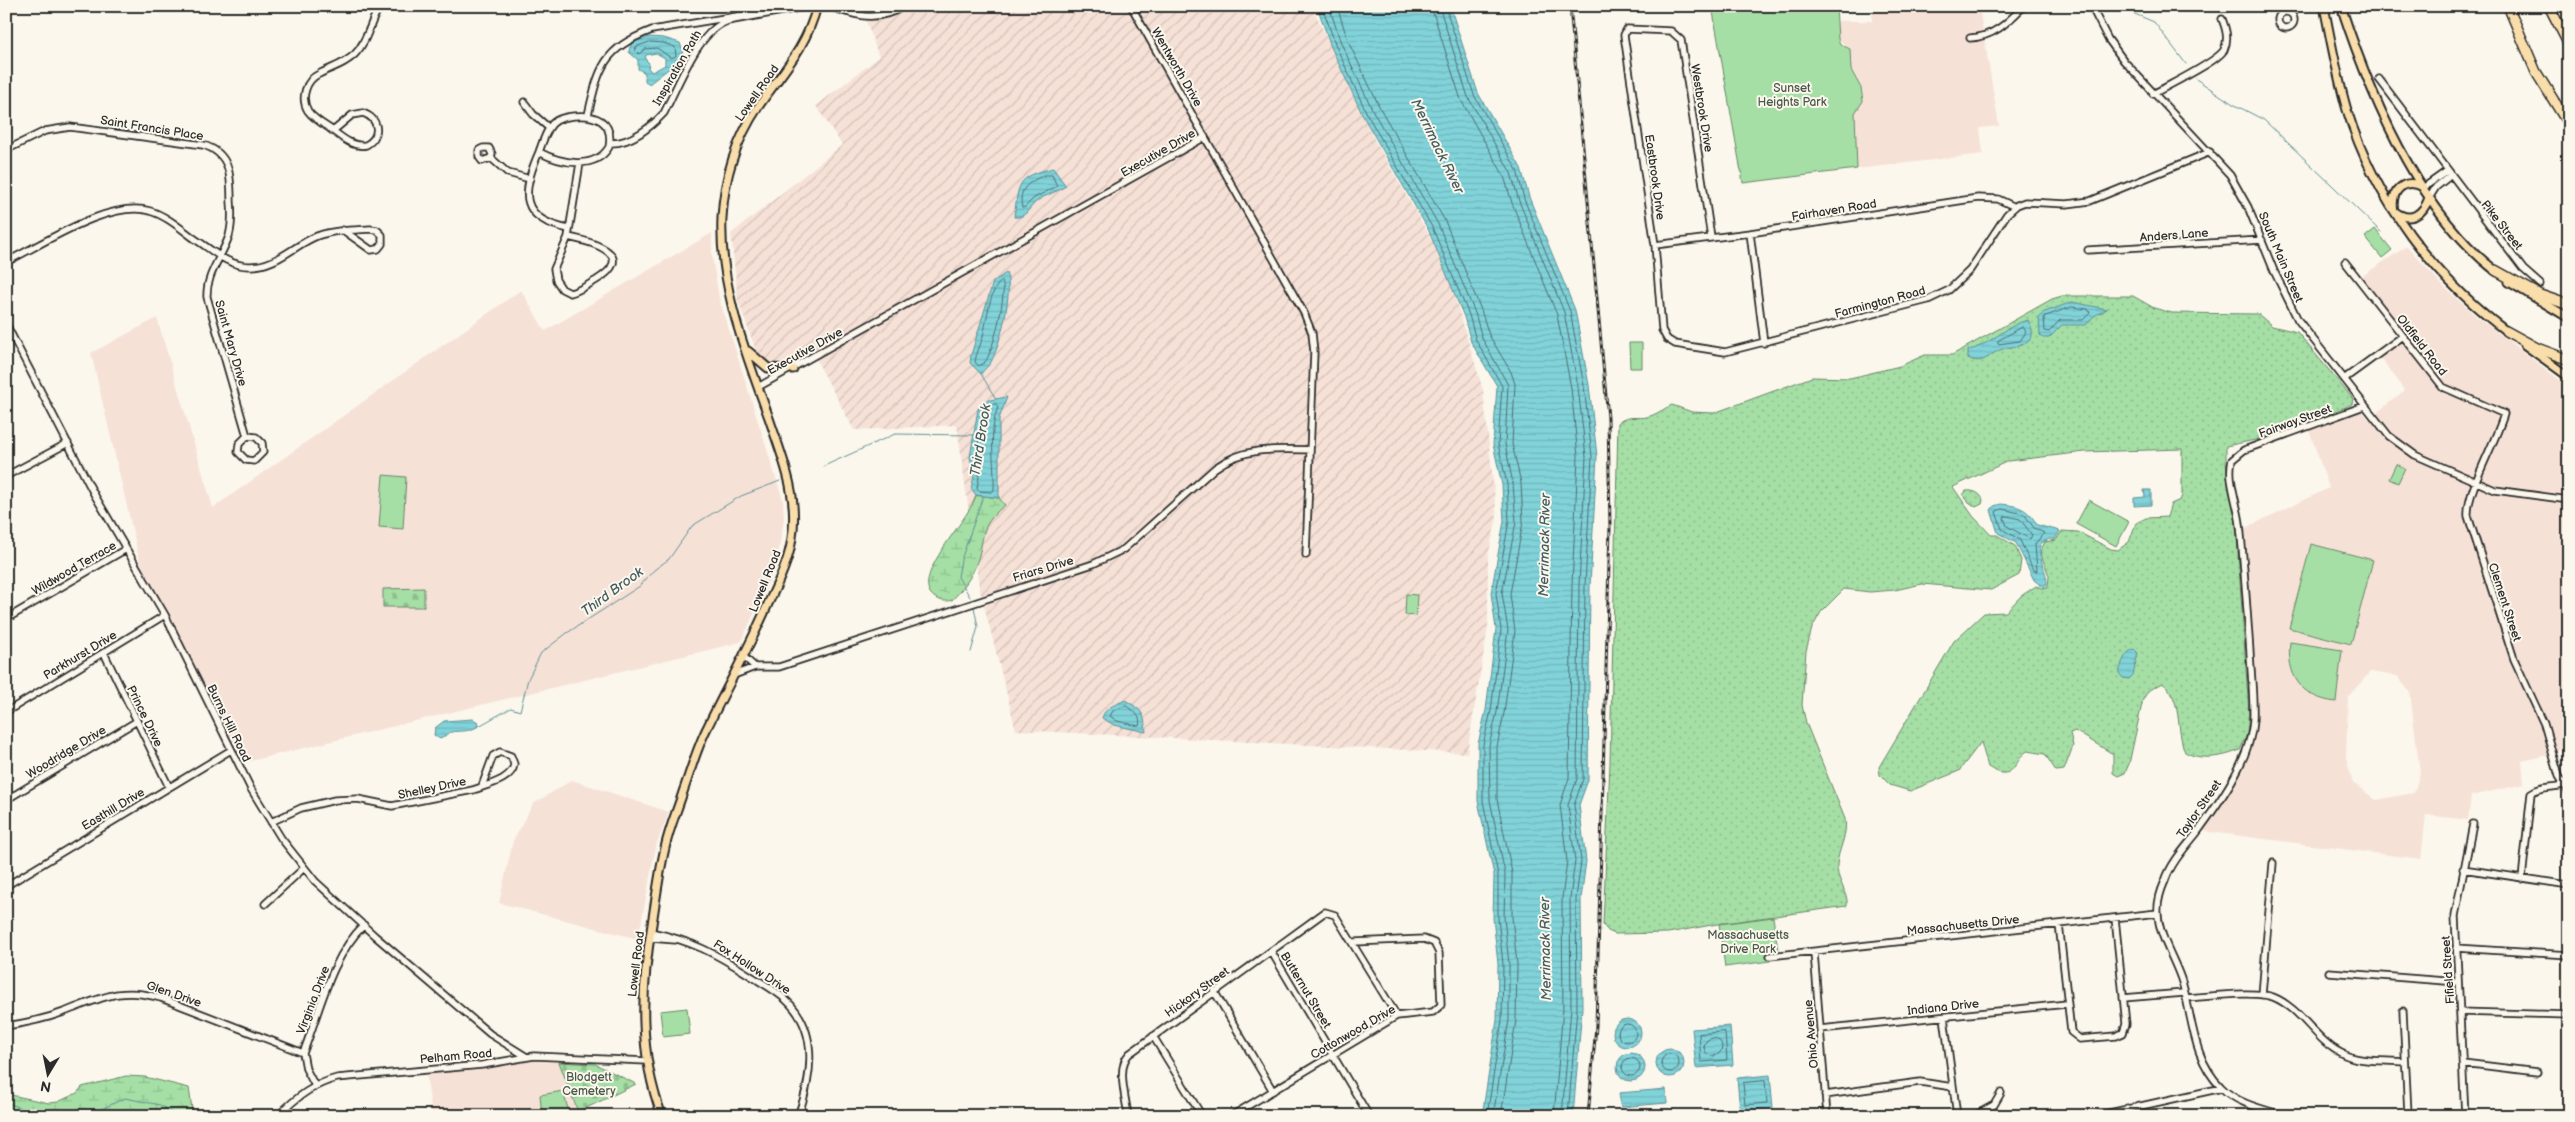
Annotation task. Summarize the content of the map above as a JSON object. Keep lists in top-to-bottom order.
{
  "streets": {
    "main road": ["Lowell Road"],
    "street": [
      "Wentworth Drive",
      "Inspiration Path",
      "Westbrook Drive",
      "Saint Francis Place",
      "Executive Drive",
      "Eastbrook Drive",
      "Fairhaven Road",
      "Pike Street",
      "Anders Lane",
      "South Main Street",
      "Farmington Road",
      "Saint Mary Drive",
      "Oldfield Road",
      "Fairway Street",
      "Wildwood Terrace",
      "Friars Drive",
      "Clement Street",
      "Parkhurst Drive",
      "Prince Drive",
      "Burns Hill Road",
      "Woodridge Drive",
      "Shelley Drive",
      "Easthill Drive",
      "Taylor Street",
      "Massachusetts Drive",
      "Fox Hollow Drive",
      "Fifield Street",
      "Butternut Street",
      "Hickory Street",
      "Glen Drive",
      "Virginia Drive",
      "Indiana Drive",
      "Cottonwood Drive",
      "Ohio Avenue",
      "Pelham Road"
    ]
  },
  "crossings": [
    ["Wentworth Drive", "Executive Drive"],
    ["Lowell Road", "Executive Drive"],
    ["Lowell Road", "Friars Drive"],
    ["Lowell Road", "Fox Hollow Drive"],
    ["Lowell Road", "Pelham Road"],
    ["Westbrook Drive", "Eastbrook Drive"],
    ["Westbrook Drive", "Fairhaven Road"],
    ["Saint Francis Place", "Saint Mary Drive"],
    ["Executive Drive", "Friars Drive"],
    ["Eastbrook Drive", "Fairhaven Road"],
    ["Eastbrook Drive", "Farmington Road"],
    ["Fairhaven Road", "Farmington Road"],
    ["Anders Lane", "South Main Street"],
    ["South Main Street", "Fairway Street"],
    ["South Main Street", "Clement Street"],
    ["Oldfield Road", "Clement Street"],
    ["Fairway Street", "Taylor Street"],
    ["Wildwood Terrace", "Burns Hill Road"],
    ["Parkhurst Drive", "Prince Drive"],
    ["Parkhurst Drive", "Burns Hill Road"],
    ["Prince Drive", "Woodridge Drive"],
    ["Prince Drive", "Easthill Drive"],
    ["Burns Hill Road", "Shelley Drive"],
    ["Burns Hill Road", "Easthill Drive"],
    ["Burns Hill Road", "Virginia Drive"],
    ["Burns Hill Road", "Pelham Road"],
    ["Taylor Street", "Massachusetts Drive"],
    ["Massachusetts Drive", "Ohio Avenue"],
    ["Butternut Street", "Hickory Street"],
    ["Butternut Street", "Cottonwood Drive"],
    ["Hickory Street", "Cottonwood Drive"],
    ["Glen Drive", "Virginia Drive"],
    ["Virginia Drive", "Pelham Road"],
    ["Indiana Drive", "Ohio Avenue"]
  ],
  "water": ["Merrimack River", "Third Brook"],
  "parks": ["Sunset Heights Park", "Massachusetts Drive Park", "Blodgett Cemetery"],
  "north": "bottom"
}
